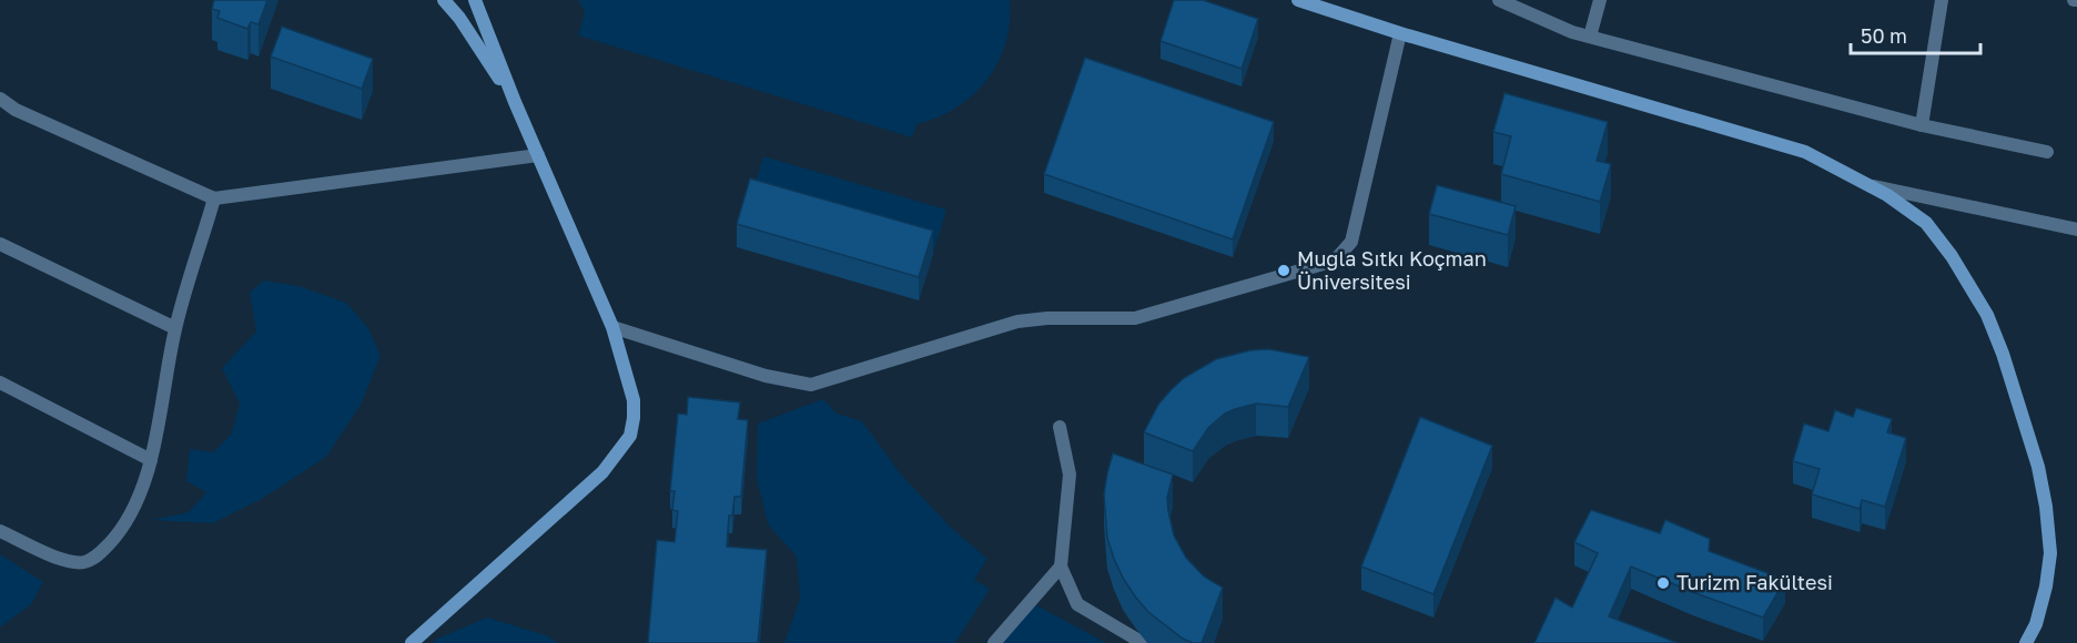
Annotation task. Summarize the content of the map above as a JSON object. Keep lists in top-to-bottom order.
{
  "places": ["Muğla Sıtkı Koçman Üniversitesi", "Turizm Fakültesi"],
  "scale_bar": "50 m"
}
